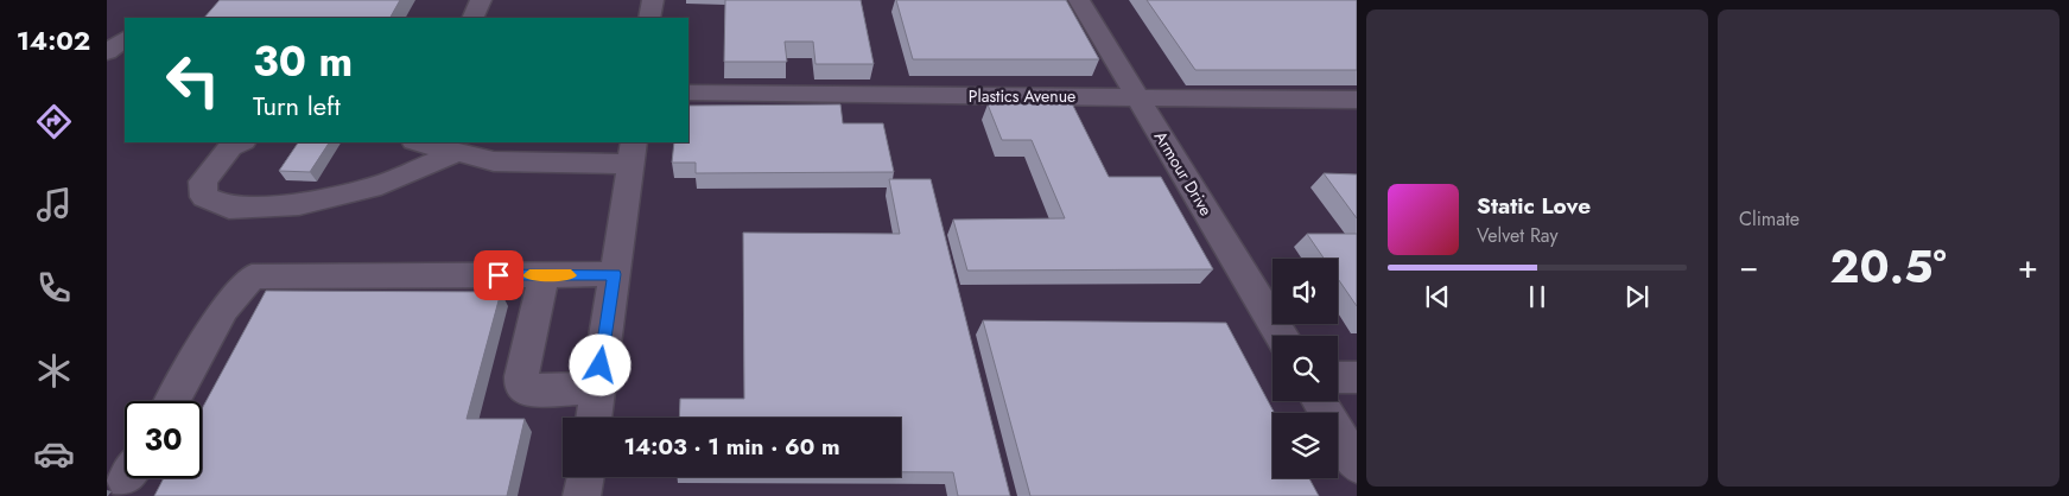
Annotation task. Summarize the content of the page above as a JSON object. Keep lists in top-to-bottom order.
{
  "streets": {
    "street": ["Plastics Avenue", "Armour Drive"]
  },
  "crossings": [
    ["Plastics Avenue", "Armour Drive"]
  ],
  "page": {
    "tabs": "14:02",
    "tile": "Climate",
    "turn": ["30 m", "Turn left"],
    "song": ["Static Love", "Velvet Ray"],
    "heat": ["−", "20.5°", "+"],
    "limit": "30",
    "trip": "14:03 · 1 min · 60 m"
  }
}
